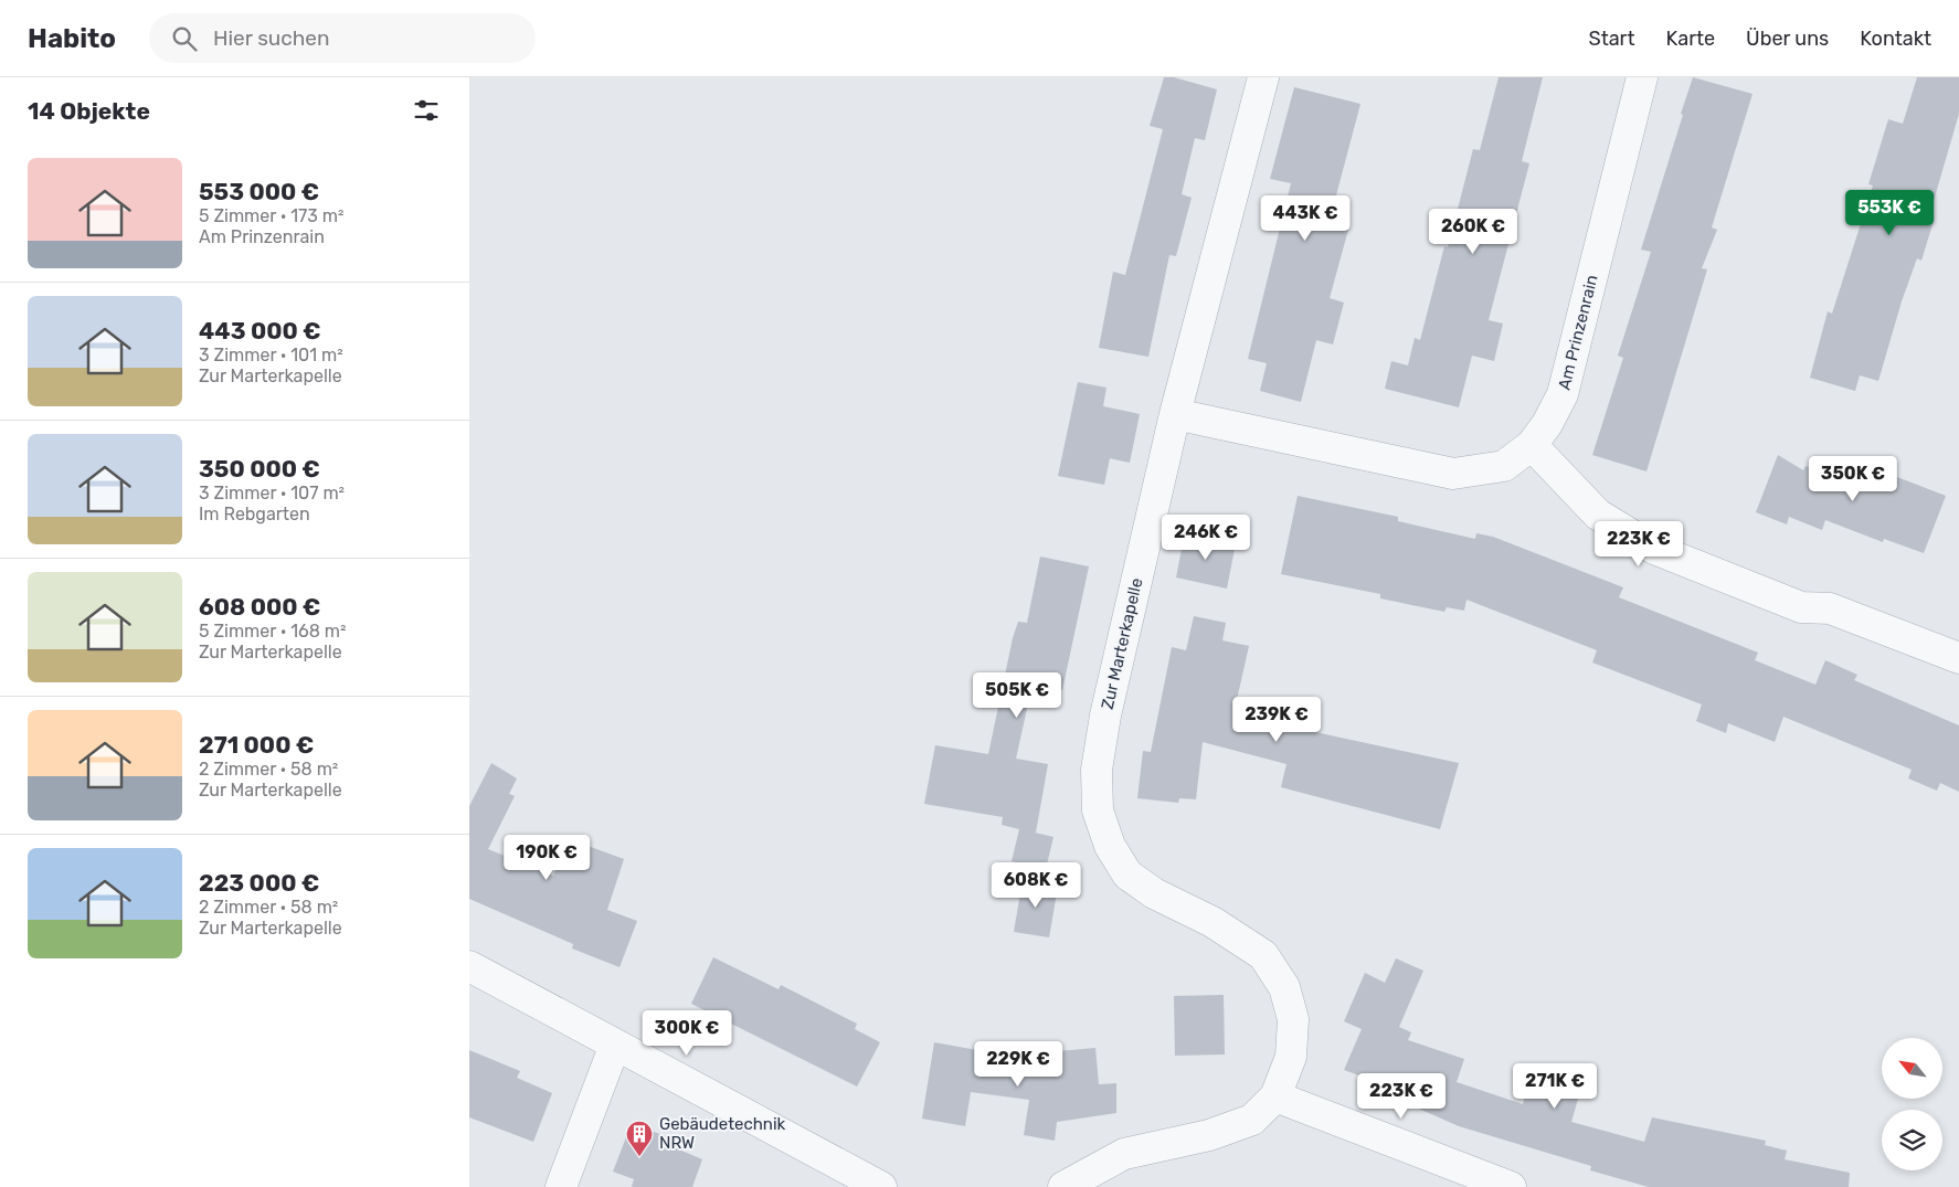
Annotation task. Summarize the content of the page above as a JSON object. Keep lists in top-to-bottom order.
{
  "streets": {
    "street": ["Am Prinzenrain", "Zur Marterkapelle"]
  },
  "crossings": [
    ["Am Prinzenrain", "Zur Marterkapelle"]
  ],
  "places": {
    "building": ["Gebäudetechnik NRW"]
  },
  "north": "top left",
  "page": {
    "header": "Habito",
    "search": "Hier suchen",
    "nav": [
      "Start",
      "Karte",
      "Über uns",
      "Kontakt"
    ],
    "heading": "14 Objekte",
    "list": [
      {
        "name": "553 000 €",
        "note": "5 Zimmer · 173 m² · Am Prinzenrain"
      },
      {
        "name": "443 000 €",
        "note": "3 Zimmer · 101 m² · Zur Marterkapelle"
      },
      {
        "name": "350 000 €",
        "note": "3 Zimmer · 107 m² · Im Rebgarten"
      },
      {
        "name": "608 000 €",
        "note": "5 Zimmer · 168 m² · Zur Marterkapelle"
      },
      {
        "name": "271 000 €",
        "note": "2 Zimmer · 58 m² · Zur Marterkapelle"
      },
      {
        "name": "223 000 €",
        "note": "2 Zimmer · 58 m² · Zur Marterkapelle"
      }
    ],
    "price": [
      "553K €",
      "443K €",
      "260K €",
      "350K €",
      "246K €",
      "223K €",
      "505K €",
      "239K €",
      "190K €",
      "608K €",
      "300K €",
      "229K €",
      "271K €",
      "223K €"
    ]
  }
}
